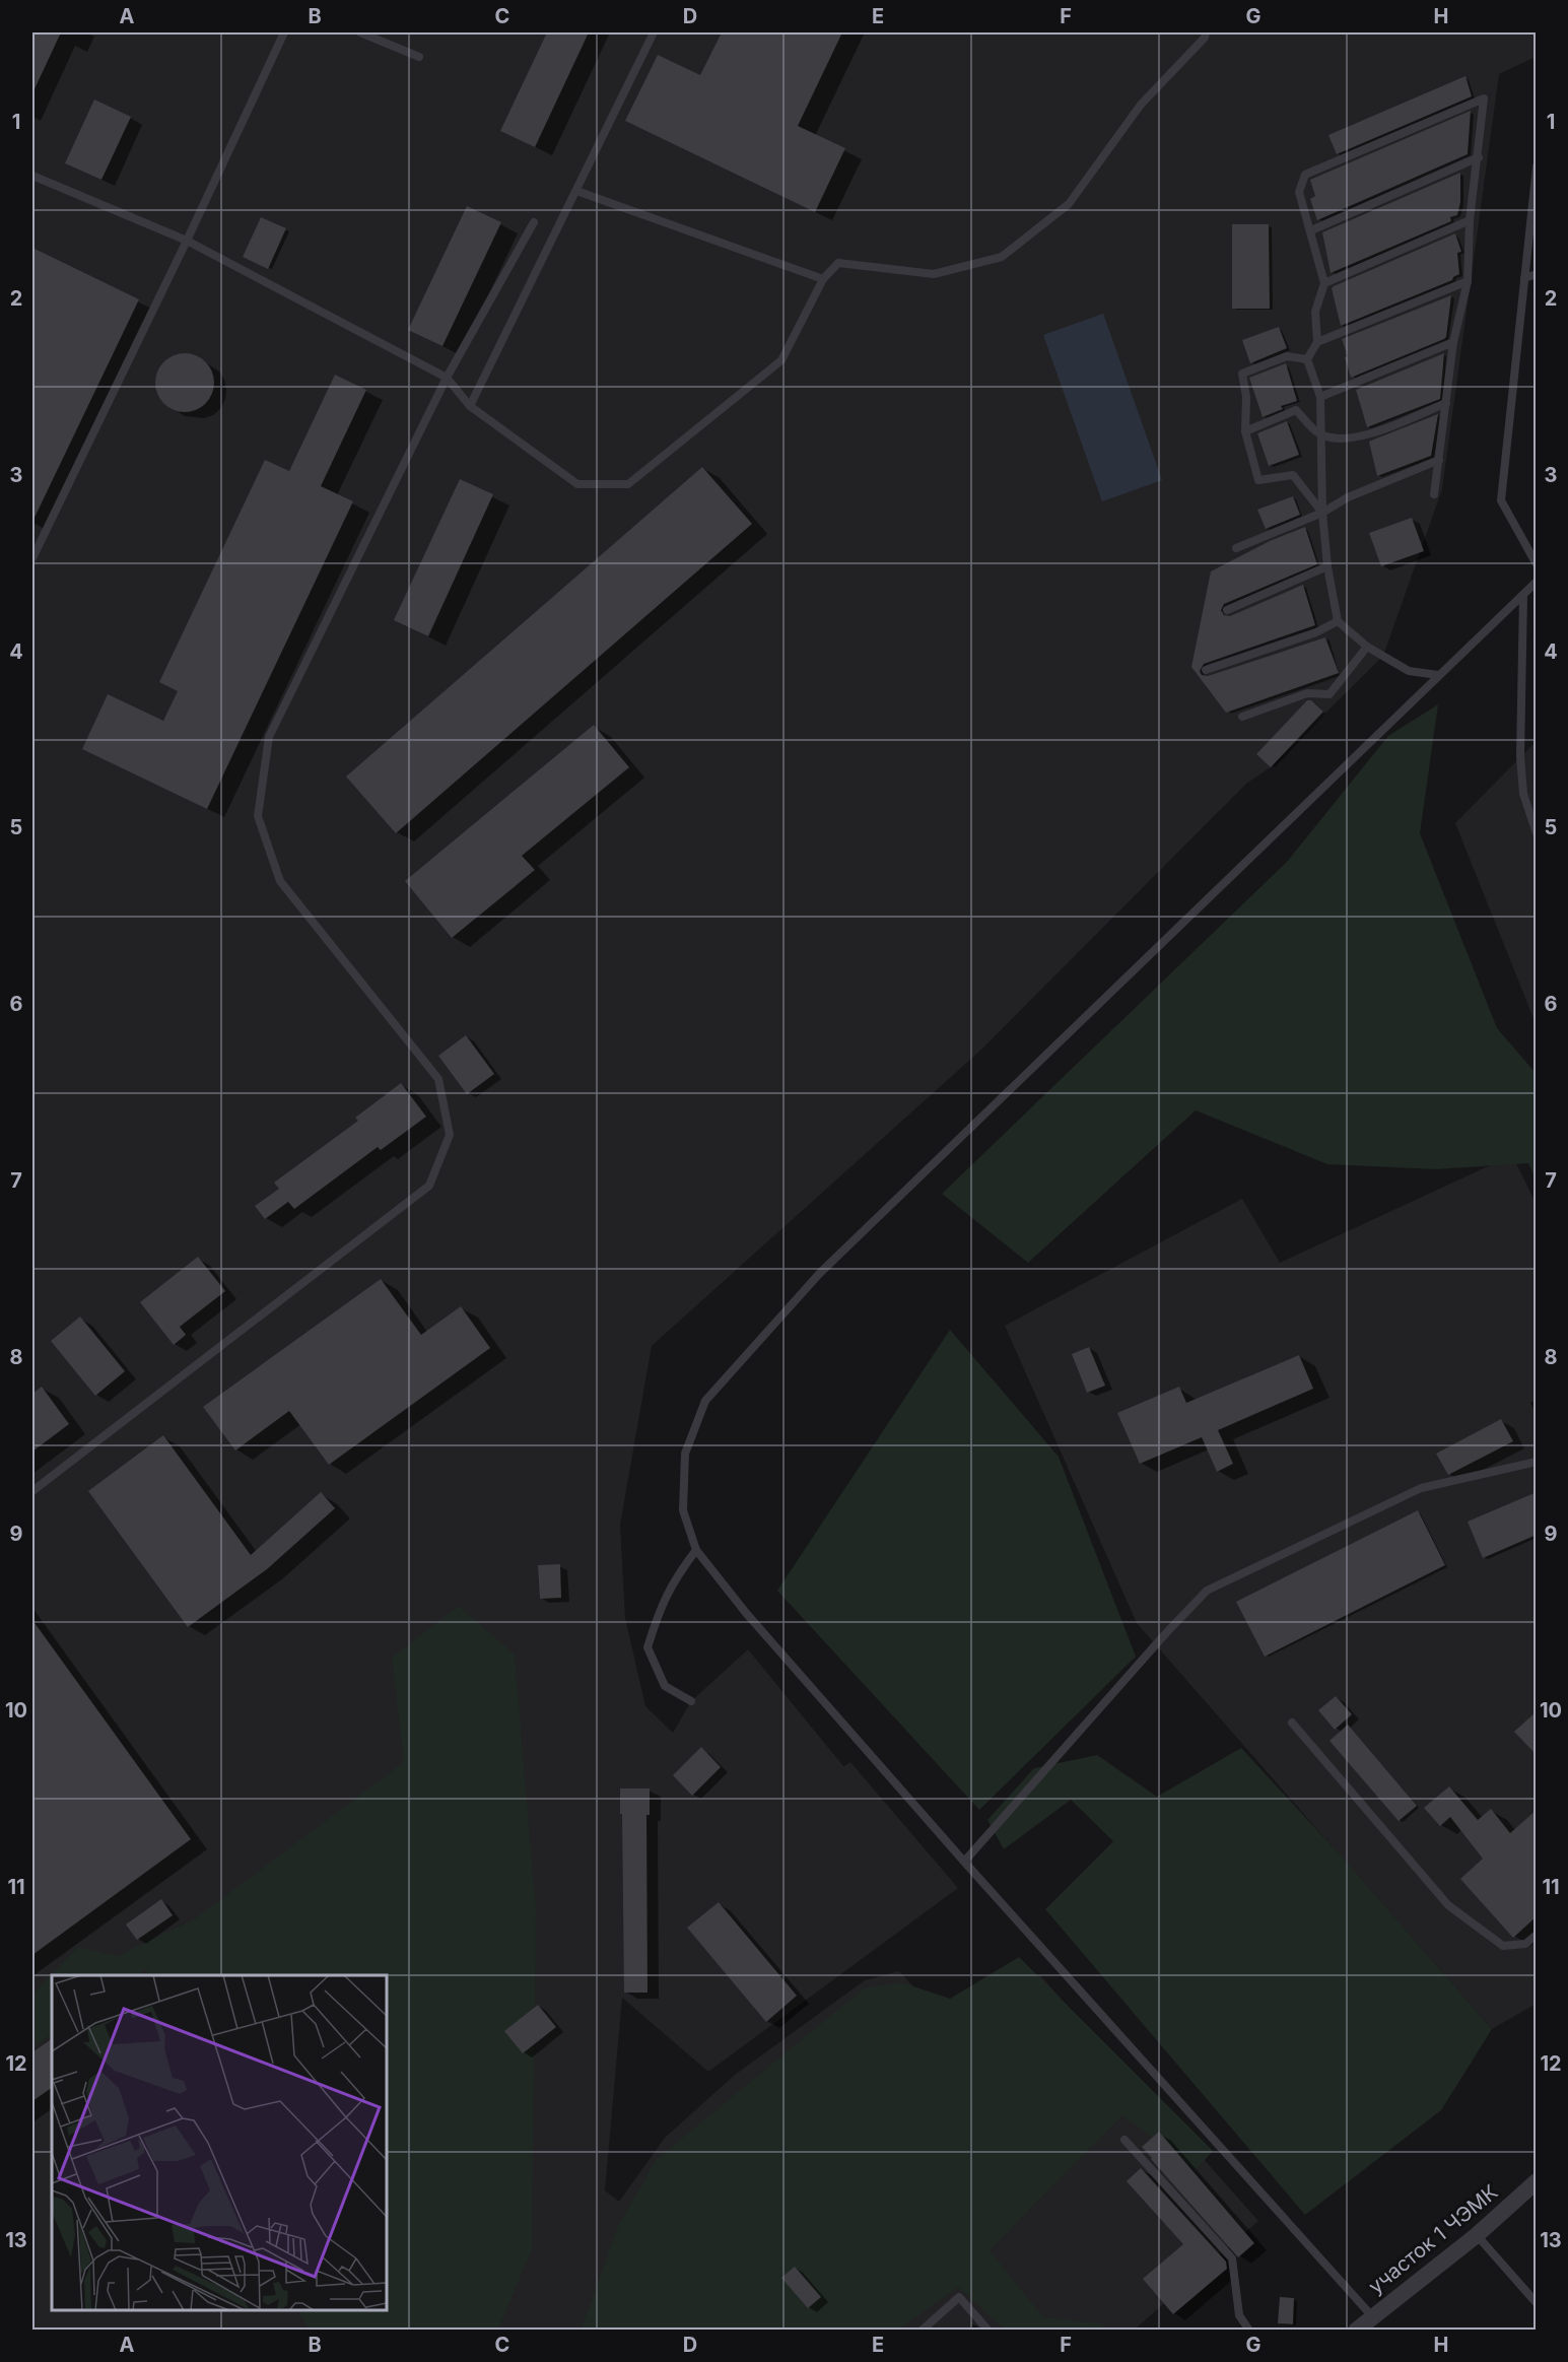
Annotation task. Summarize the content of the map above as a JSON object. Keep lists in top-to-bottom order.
{
  "streets": {
    "street": ["участок 1 ЧЭМК"]
  },
  "grid": {
    "columns": [
      "A",
      "B",
      "C",
      "D",
      "E",
      "F",
      "G",
      "H"
    ],
    "rows": [
      "1",
      "2",
      "3",
      "4",
      "5",
      "6",
      "7",
      "8",
      "9",
      "10",
      "11",
      "12",
      "13"
    ]
  }
}
